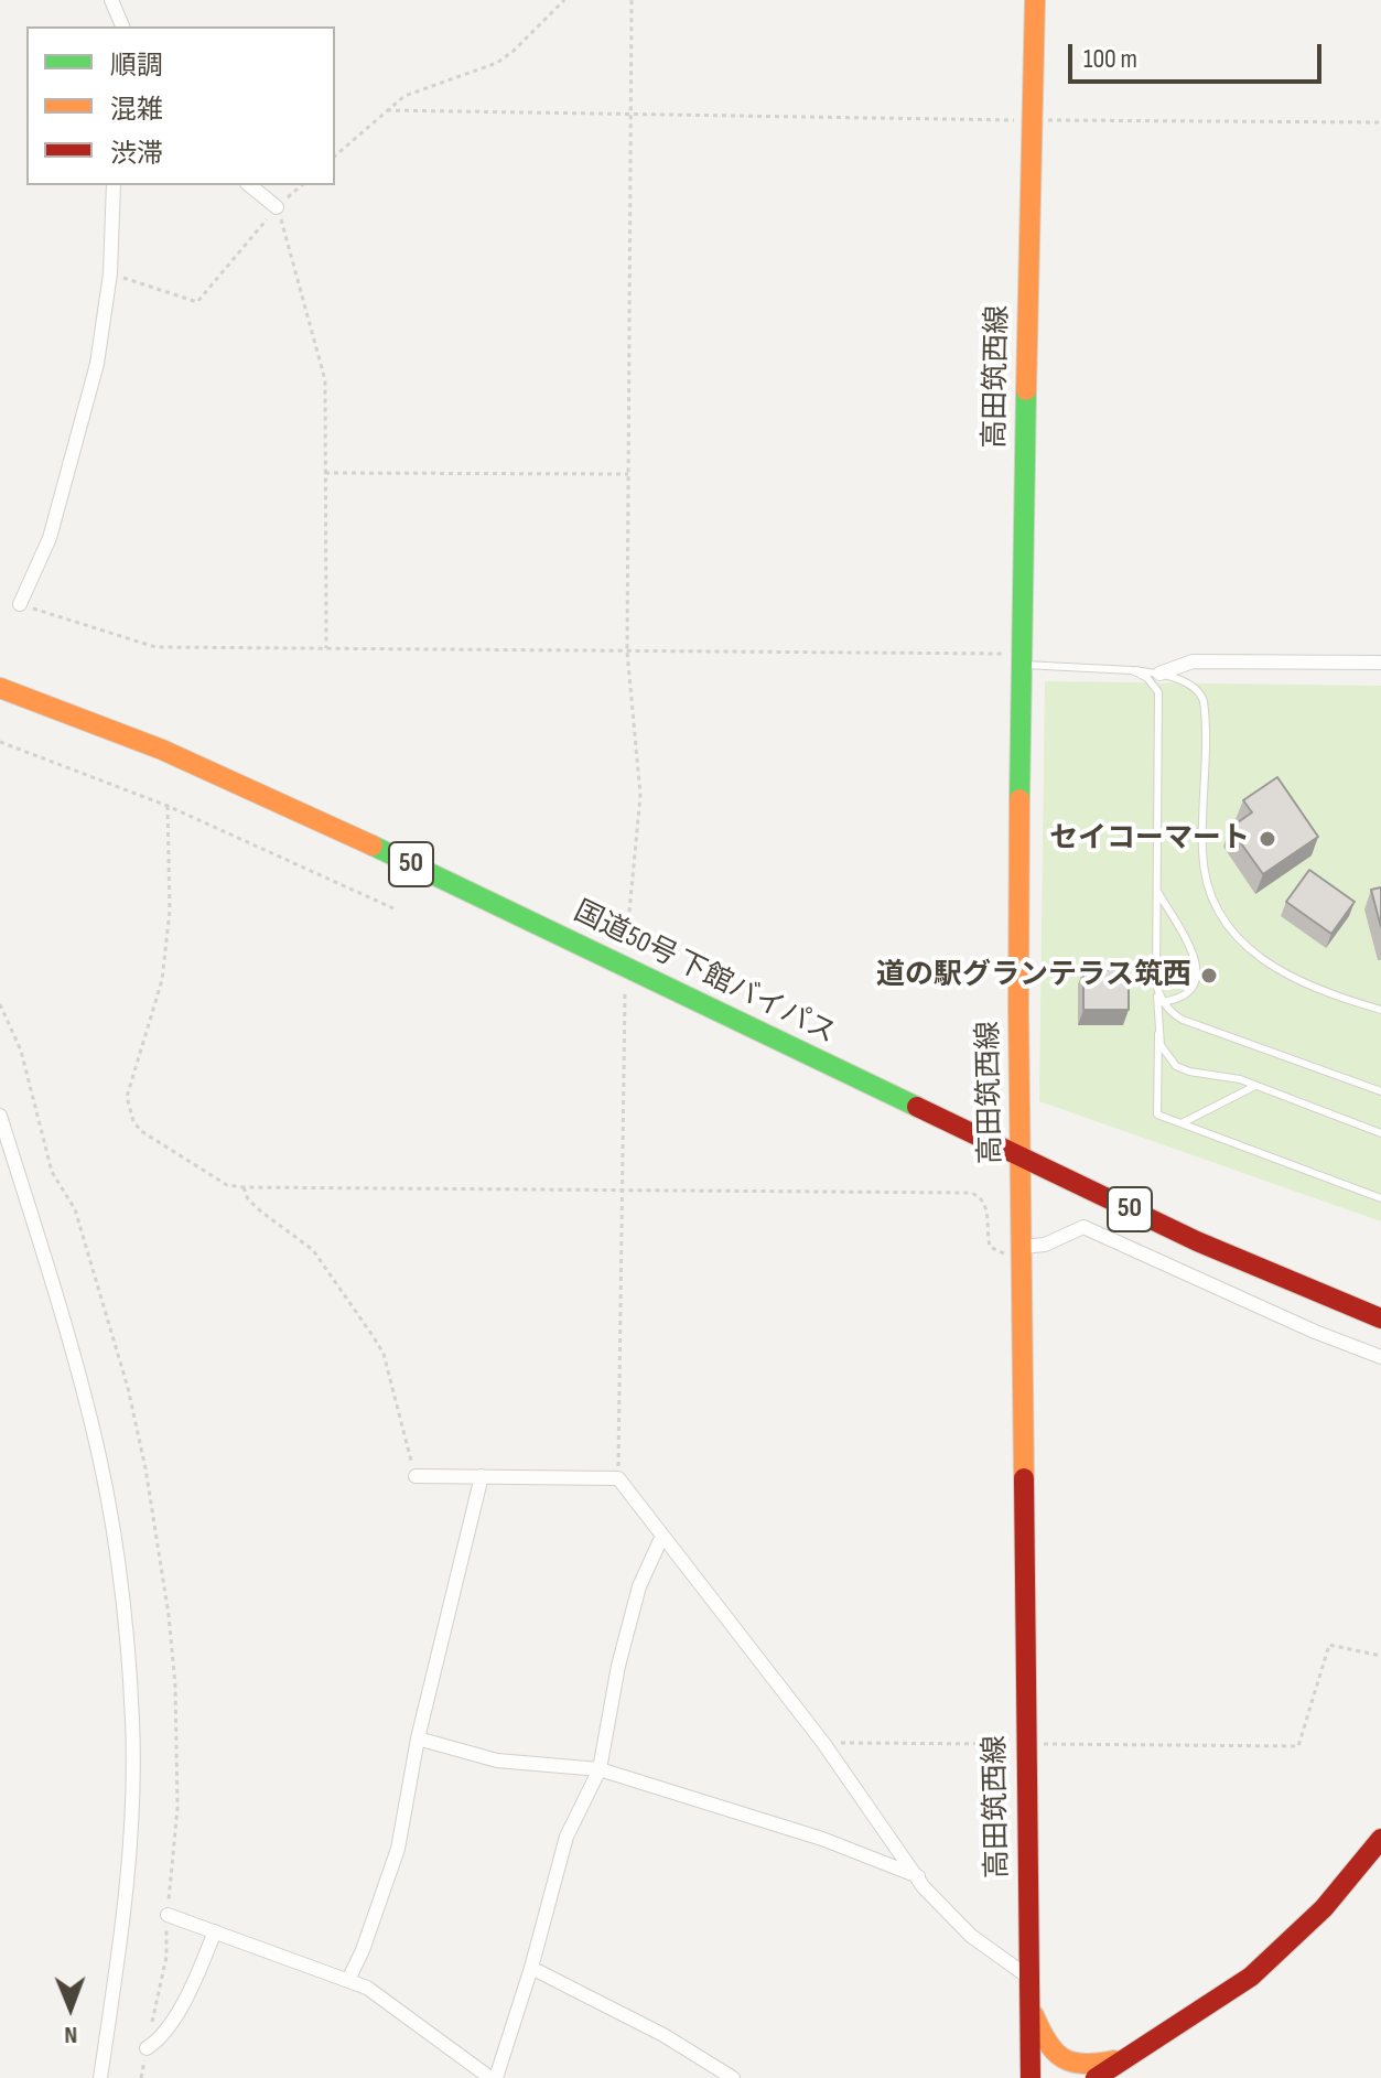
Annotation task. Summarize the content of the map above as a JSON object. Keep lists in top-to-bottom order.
{
  "streets": {
    "main road": ["高田筑西線", "50", "国道50号 下館バイパス"]
  },
  "crossings": [
    ["高田筑西線", "国道50号 下館バイパス"]
  ],
  "places": ["セイコーマート", "道の駅グランテラス筑西"],
  "legend": ["順調", "混雑", "渋滞"],
  "scale_bar": "100 m",
  "north": "bottom"
}
